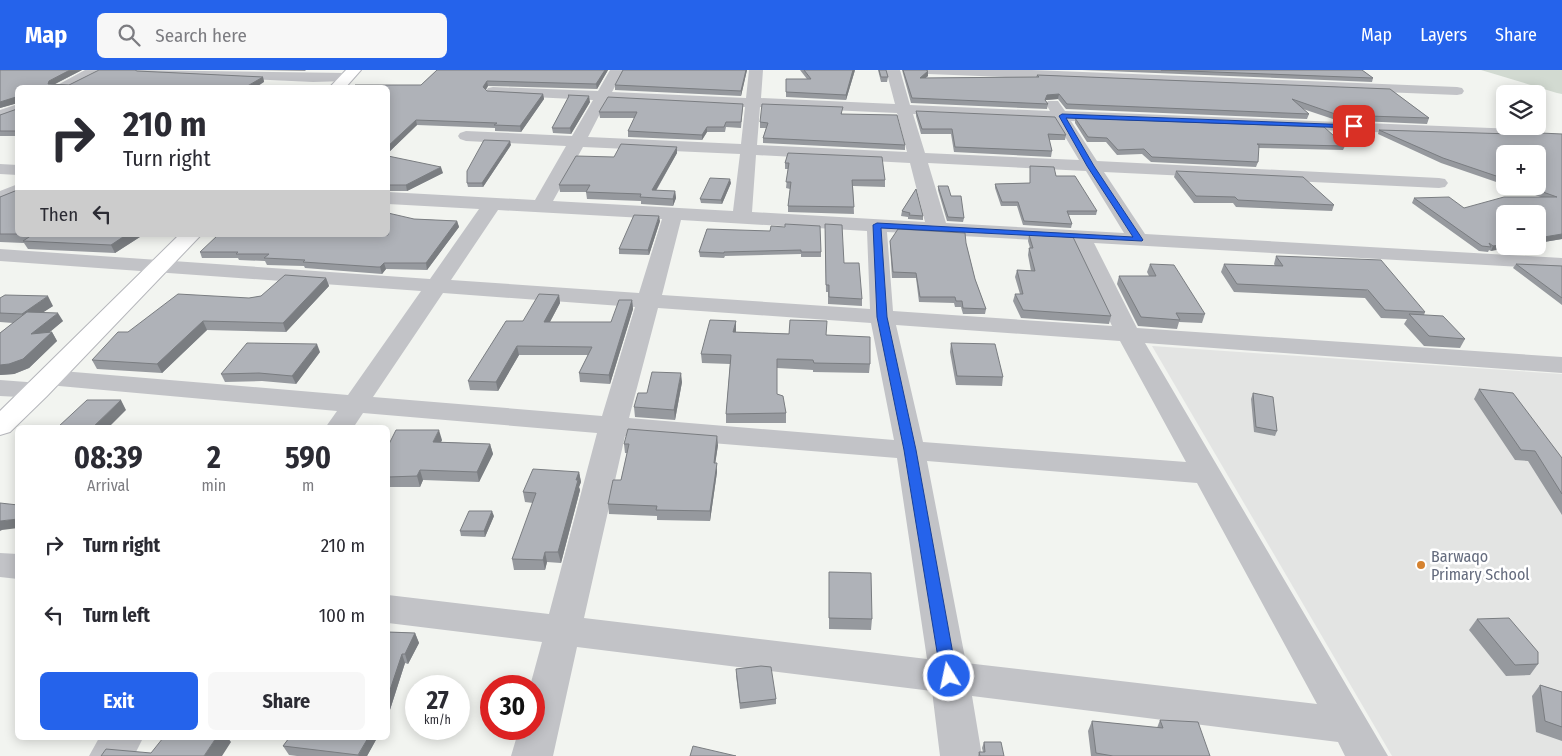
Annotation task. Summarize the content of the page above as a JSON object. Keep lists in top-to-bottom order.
{
  "places": ["Barwaqo Primary School"],
  "page": {
    "header": "Map",
    "search": "Search here",
    "nav": ["Map", "Layers", "Share"],
    "map_buttons": ["+", "−"],
    "turn": ["210 m", "Turn right"],
    "then": "Then",
    "eta": [
      "08:39",
      "Arrival",
      "2",
      "min",
      "590",
      "m"
    ],
    "list": [
      {
        "name": "Turn right",
        "value": "210 m"
      },
      {
        "name": "Turn left",
        "value": "100 m"
      }
    ],
    "buttons": ["Exit", "Share"],
    "speed": "27 km/h",
    "limit": "30"
  }
}
